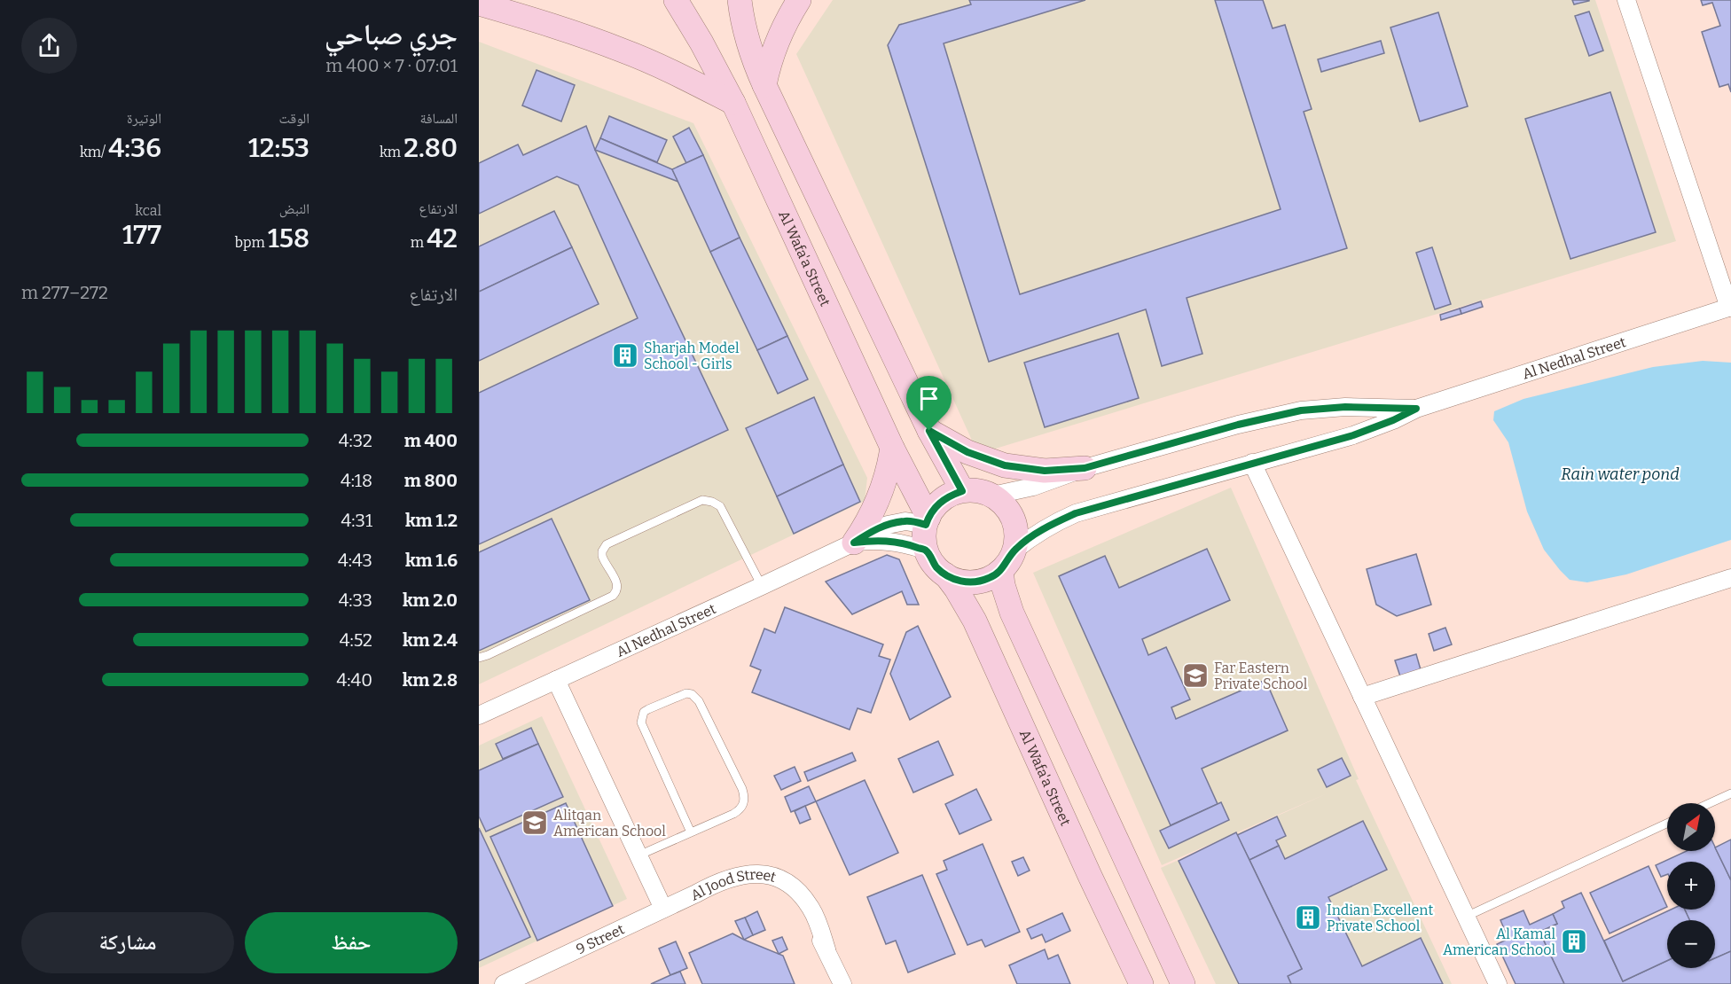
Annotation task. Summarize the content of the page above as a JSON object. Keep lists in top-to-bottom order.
{
  "streets": {
    "street": [
      "Al Wafa'a Street",
      "Al Nedhal Street",
      "Al Jood Street",
      "9 Street"
    ]
  },
  "crossings": [
    ["Al Wafa'a Street", "Al Nedhal Street"],
    ["Al Jood Street", "9 Street"]
  ],
  "water": ["Rain water pond"],
  "places": {
    "building": ["Sharjah Model School - Girls", "Indian Excellent Private School", "Al Kamal American School"],
    "school or university": ["Far Eastern Private School", "Alitqan American School"]
  },
  "north": "top right",
  "page": {
    "heading": ["جري صباحي", "07:01 · 7 × 400 m"],
    "stats": [
      ["المسافة", "2.80 km"],
      ["الوقت", "12:53"],
      ["الوتيرة", "4:36 /km"],
      ["الارتفاع", "42 m"],
      ["النبض", "158 bpm"],
      ["kcal", "177"]
    ],
    "chart": ["الارتفاع", "272–277 m"],
    "list": [
      {
        "name": "400 m",
        "note": "4:32"
      },
      {
        "name": "800 m",
        "note": "4:18"
      },
      {
        "name": "1.2 km",
        "note": "4:31"
      },
      {
        "name": "1.6 km",
        "note": "4:43"
      },
      {
        "name": "2.0 km",
        "note": "4:33"
      },
      {
        "name": "2.4 km",
        "note": "4:52"
      },
      {
        "name": "2.8 km",
        "note": "4:40"
      }
    ],
    "map_buttons": ["+", "−"],
    "buttons": ["حفظ", "مشاركة"]
  }
}
